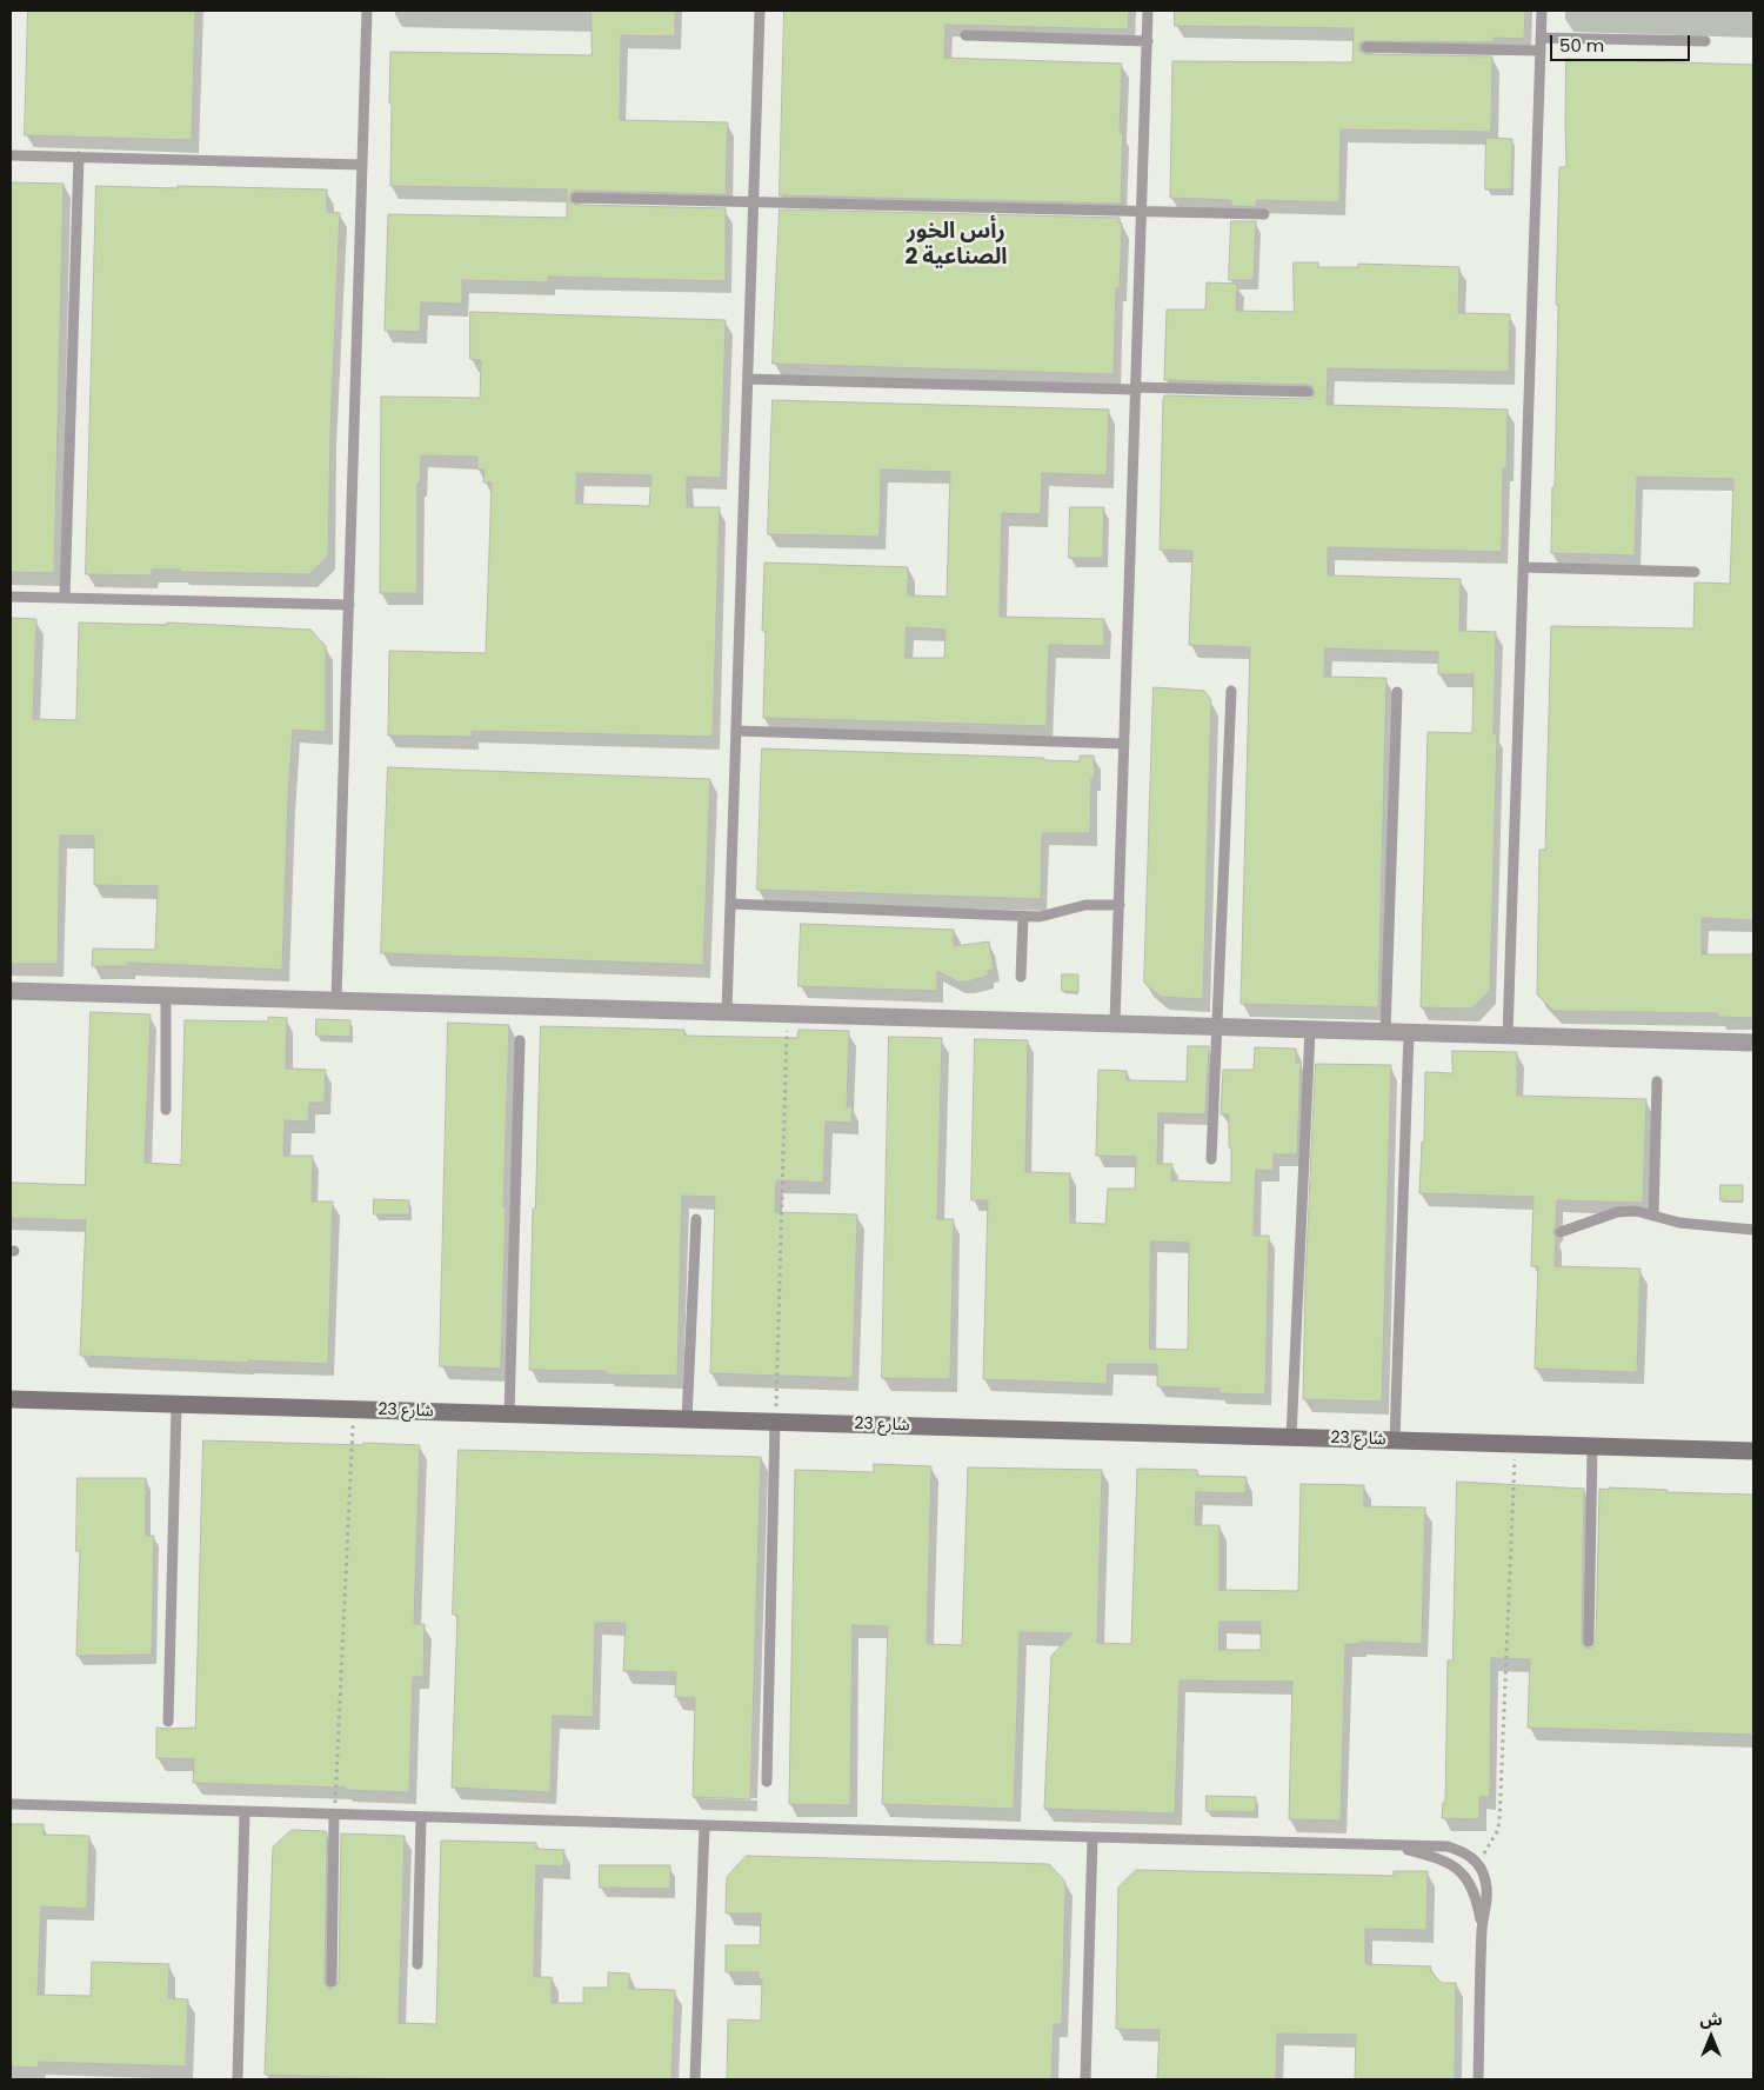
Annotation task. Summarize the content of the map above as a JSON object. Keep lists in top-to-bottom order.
{
  "streets": {
    "street": ["شارع 23"]
  },
  "districts": ["رأس الخور الصناعية 2"],
  "scale_bar": "50 m",
  "north": "top"
}
